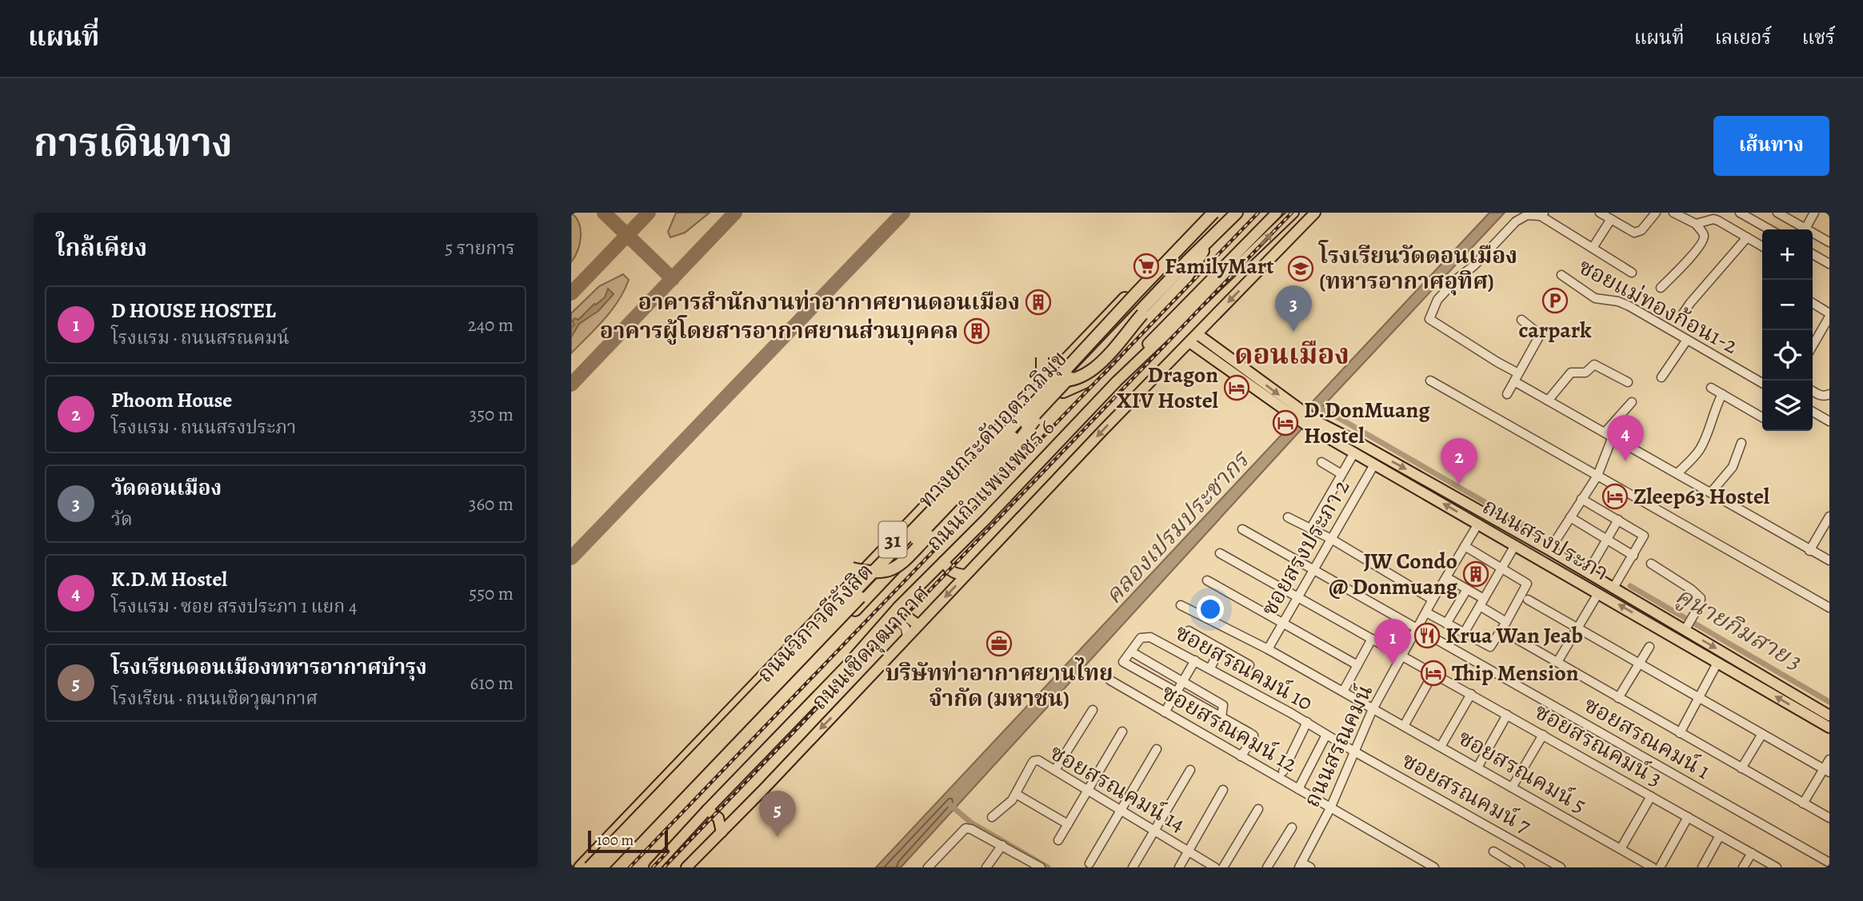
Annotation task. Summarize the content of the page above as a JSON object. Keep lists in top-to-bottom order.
{
  "streets": {
    "highway": ["ทางยกระดับอุตราภิมุข", "31", "ถนนวิภาวดีรังสิต"],
    "main road": ["ถนนกำแพงเพชร 6", "ถนนสรงประภา", "ถนนเชิดวุฒากาศ"],
    "street": [
      "ซอยแม่ทองก้อน1-2",
      "ซอยสรงประภา 2",
      "ซอยสรณคมน์ 10",
      "ซอยสรณคมน์ 12",
      "ซอยสรณคมน์ 1",
      "ซอยสรณคมน์ 3",
      "ถนนสรณคมน์",
      "ซอยสรณคมน์ 5",
      "ซอยสรณคมน์ 14",
      "ซอยสรณคมน์ 7"
    ]
  },
  "crossings": [
    ["ถนนสรงประภา", "ซอยสรงประภา 2"],
    ["ถนนสรงประภา", "ถนนเชิดวุฒากาศ"],
    ["ถนนสรงประภา", "ถนนสรณคมน์"],
    ["ซอยสรงประภา 2", "ซอยสรณคมน์ 1"],
    ["ซอยสรงประภา 2", "ซอยสรณคมน์ 3"],
    ["ซอยสรงประภา 2", "ซอยสรณคมน์ 5"],
    ["ซอยสรณคมน์ 10", "ถนนสรณคมน์"],
    ["ซอยสรณคมน์ 10", "ซอยสรณคมน์ 7"],
    ["ซอยสรณคมน์ 12", "ถนนสรณคมน์"],
    ["ซอยสรณคมน์ 1", "ถนนสรณคมน์"],
    ["ซอยสรณคมน์ 3", "ถนนสรณคมน์"],
    ["ถนนสรณคมน์", "ซอยสรณคมน์ 5"],
    ["ถนนสรณคมน์", "ซอยสรณคมน์ 7"]
  ],
  "one_way": ["ถนนเชิดวุฒากาศ"],
  "districts": ["ดอนเมือง"],
  "water": ["คลองเปรมประชากร", "คูนายกิมสาย 3"],
  "places": {
    "supermarket": ["FamilyMart"],
    "school or university": ["โรงเรียนวัดดอนเมือง (ทหารอากาศอุทิศ)"],
    "parking": ["carpark"],
    "building": ["อาคารสำนักงานท่าอากาศยานดอนเมือง", "อาคารผู้โดยสารอากาศยานส่วนบุคคล", "JW Condo @ Donmuang"],
    "hotel": [
      "Dragon XIV Hostel",
      "D.DonMuang Hostel",
      "Zleep63 Hostel",
      "Thip Mension"
    ],
    "restaurant": ["Krua Wan Jeab"],
    "office": ["บริษัทท่าอากาศยานไทย จำกัด (มหาชน)"]
  },
  "scale_bar": "100 m",
  "page": {
    "header": "แผนที่",
    "nav": ["แผนที่", "เลเยอร์", "แชร์"],
    "title": "การเดินทาง",
    "buttons": "เส้นทาง",
    "heading": ["ใกล้เคียง", "5 รายการ"],
    "map_buttons": ["+", "−"],
    "list": [
      {
        "mark": "1",
        "name": "D HOUSE HOSTEL",
        "note": "โรงแรม · ถนนสรณคมน์",
        "value": "240 m"
      },
      {
        "mark": "2",
        "name": "Phoom House",
        "note": "โรงแรม · ถนนสรงประภา",
        "value": "350 m"
      },
      {
        "mark": "3",
        "name": "วัดดอนเมือง",
        "note": "วัด",
        "value": "360 m"
      },
      {
        "mark": "4",
        "name": "K.D.M Hostel",
        "note": "โรงแรม · ซอย สรงประภา 1 แยก 4",
        "value": "550 m"
      },
      {
        "mark": "5",
        "name": "โรงเรียนดอนเมืองทหารอากาศบำรุง",
        "note": "โรงเรียน · ถนนเชิดวุฒากาศ",
        "value": "610 m"
      }
    ],
    "pins": [
      "3",
      "4",
      "2",
      "1",
      "5"
    ],
    "scale": "100 m"
  }
}
